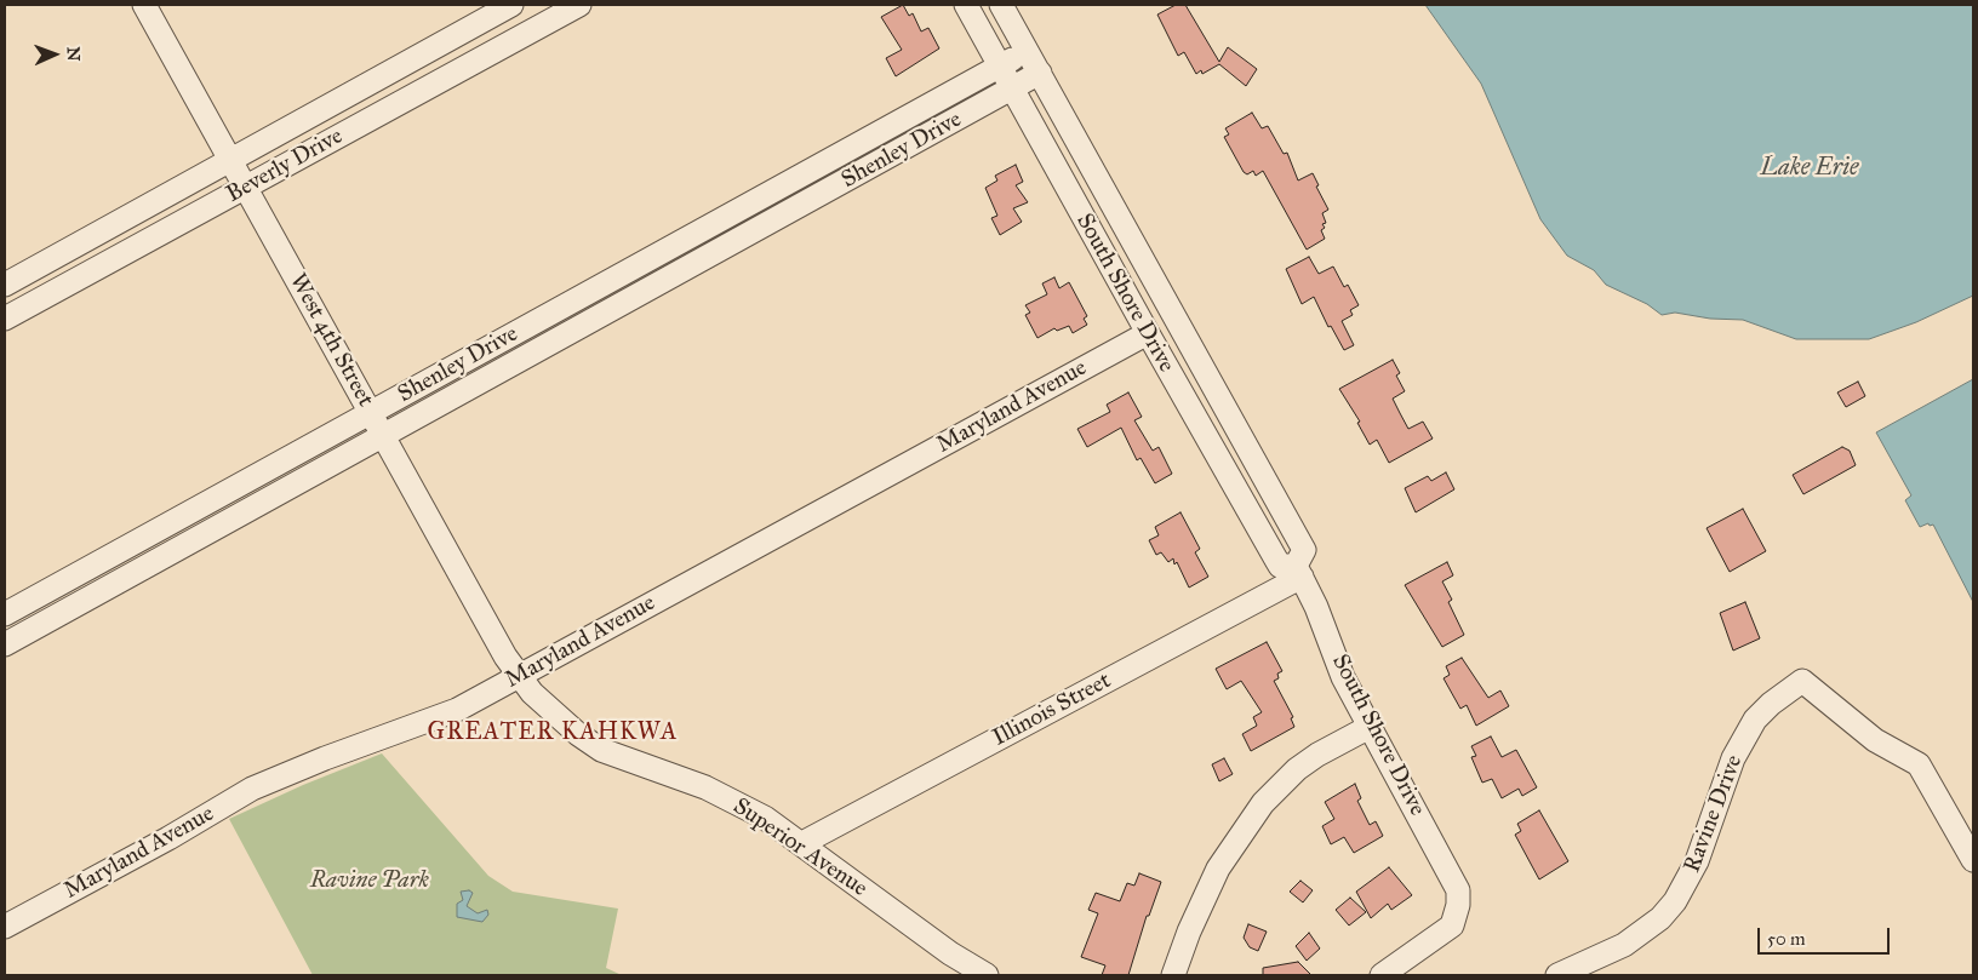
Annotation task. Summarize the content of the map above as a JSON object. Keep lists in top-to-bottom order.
{
  "streets": {
    "street": [
      "Shenley Drive",
      "Beverly Drive",
      "South Shore Drive",
      "West 4th Street",
      "Maryland Avenue",
      "Illinois Street",
      "Ravine Drive",
      "Superior Avenue"
    ]
  },
  "crossings": [
    ["Shenley Drive", "South Shore Drive"],
    ["Shenley Drive", "West 4th Street"],
    ["Beverly Drive", "West 4th Street"],
    ["South Shore Drive", "Maryland Avenue"],
    ["South Shore Drive", "Illinois Street"],
    ["West 4th Street", "Maryland Avenue"],
    ["West 4th Street", "Superior Avenue"],
    ["Maryland Avenue", "Superior Avenue"],
    ["Illinois Street", "Superior Avenue"]
  ],
  "districts": ["GREATER KAHKWA"],
  "water": ["Lake Erie"],
  "parks": ["Ravine Park"],
  "scale_bar": "50 m",
  "north": "right"
}
